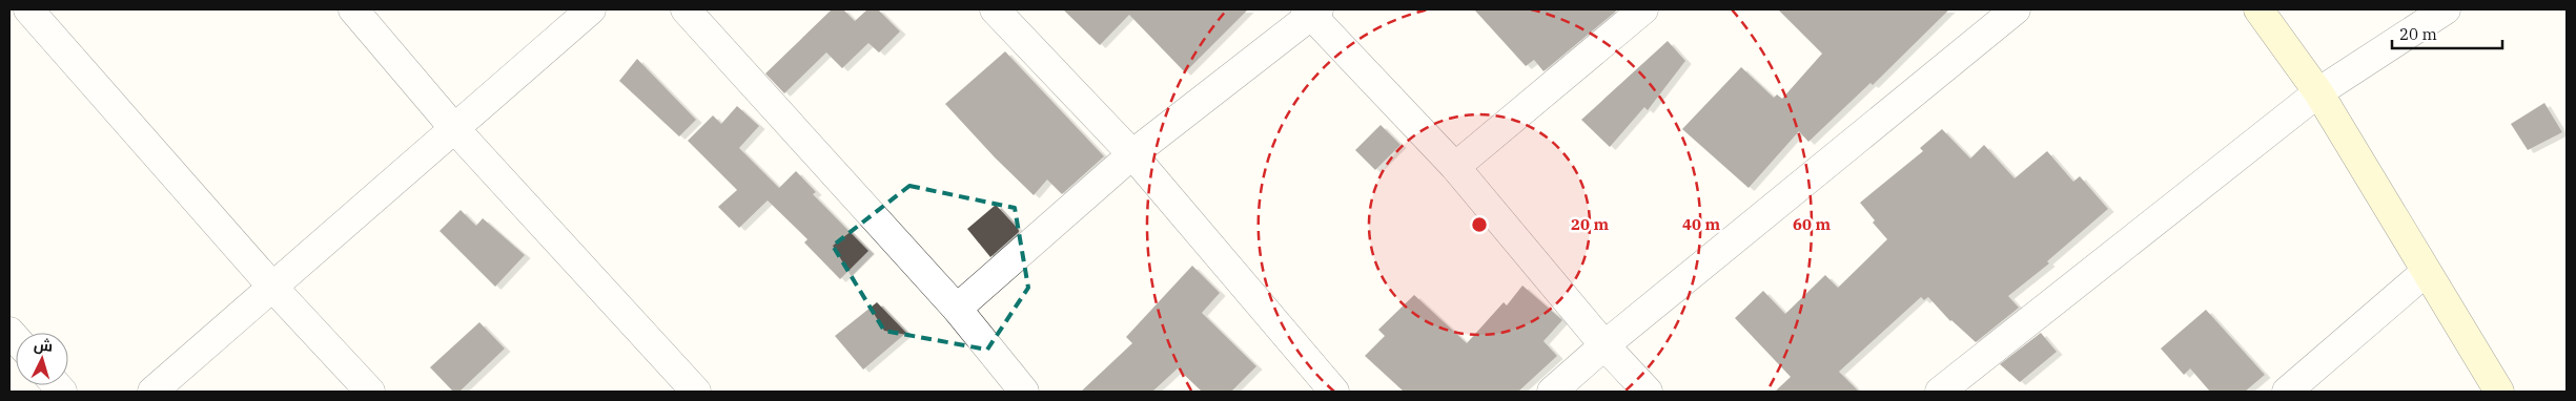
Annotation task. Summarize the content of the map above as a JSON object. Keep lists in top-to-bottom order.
{
  "scale_bar": "20 m",
  "north": "top",
  "rings": ["20 m", "40 m", "60 m"]
}
